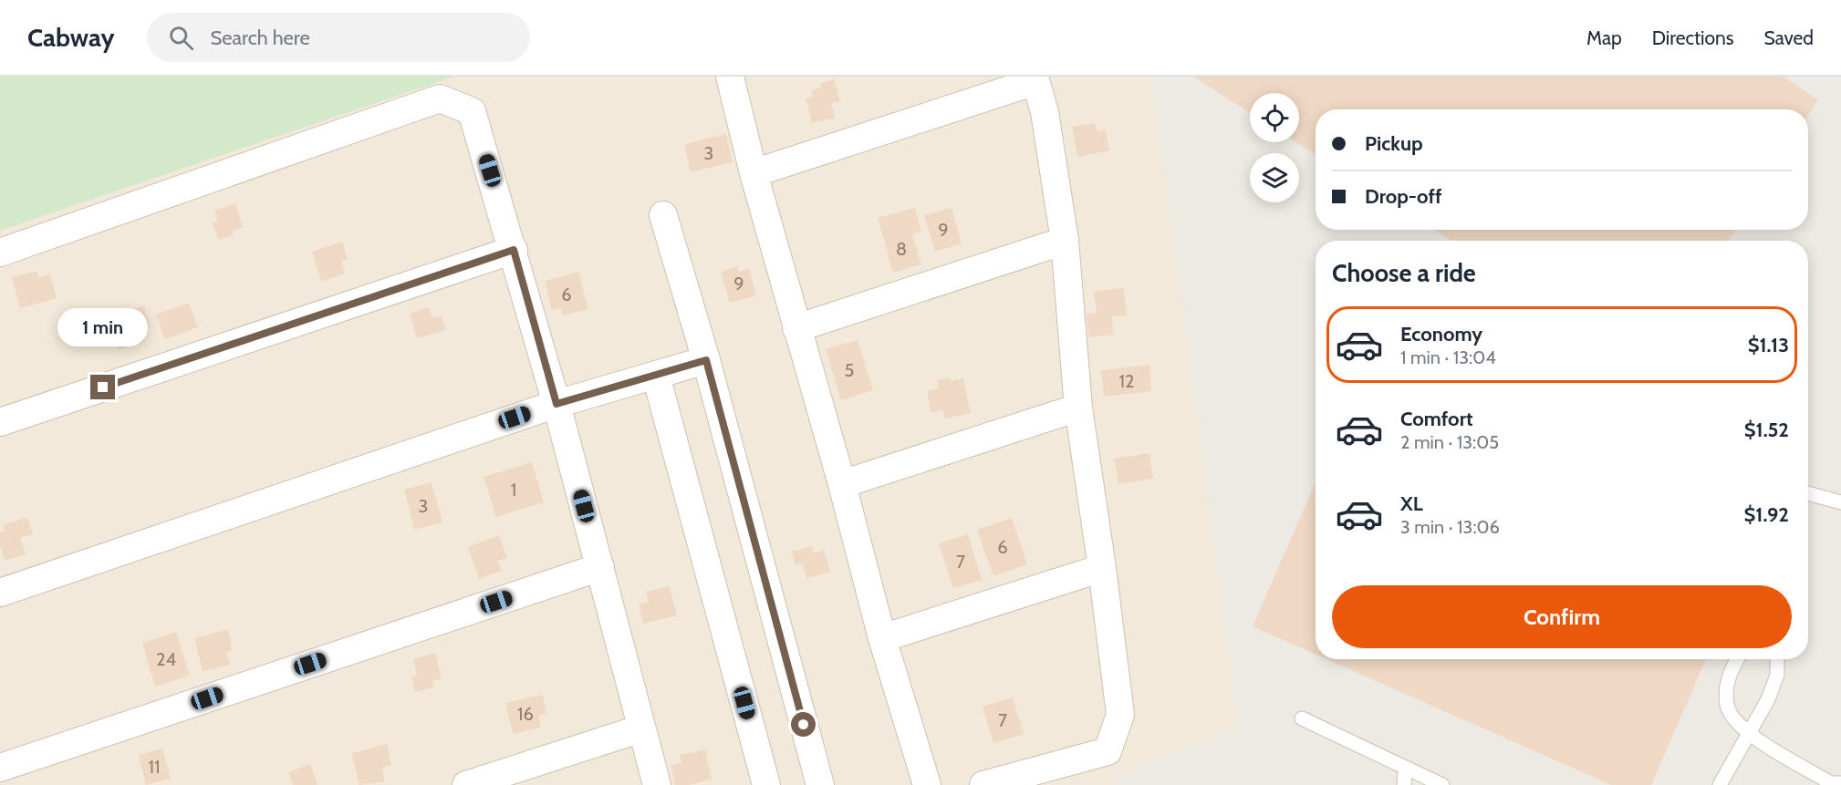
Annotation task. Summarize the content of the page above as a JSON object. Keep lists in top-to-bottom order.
{
  "house_numbers": [
    "3",
    "9",
    "8",
    "9",
    "6",
    "5",
    "12",
    "1",
    "3",
    "6",
    "7",
    "24",
    "16",
    "7",
    "11"
  ],
  "page": {
    "header": "Cabway",
    "search": "Search here",
    "nav": ["Map", "Directions", "Saved"],
    "banner": ["Pickup", "Drop-off"],
    "heading": "Choose a ride",
    "list": [
      {
        "name": "Economy",
        "note": "1 min · 13:04",
        "value": "$1.13"
      },
      {
        "name": "Comfort",
        "note": "2 min · 13:05",
        "value": "$1.52"
      },
      {
        "name": "XL",
        "note": "3 min · 13:06",
        "value": "$1.92"
      }
    ],
    "bubble": "1 min",
    "buttons": "Confirm"
  }
}
